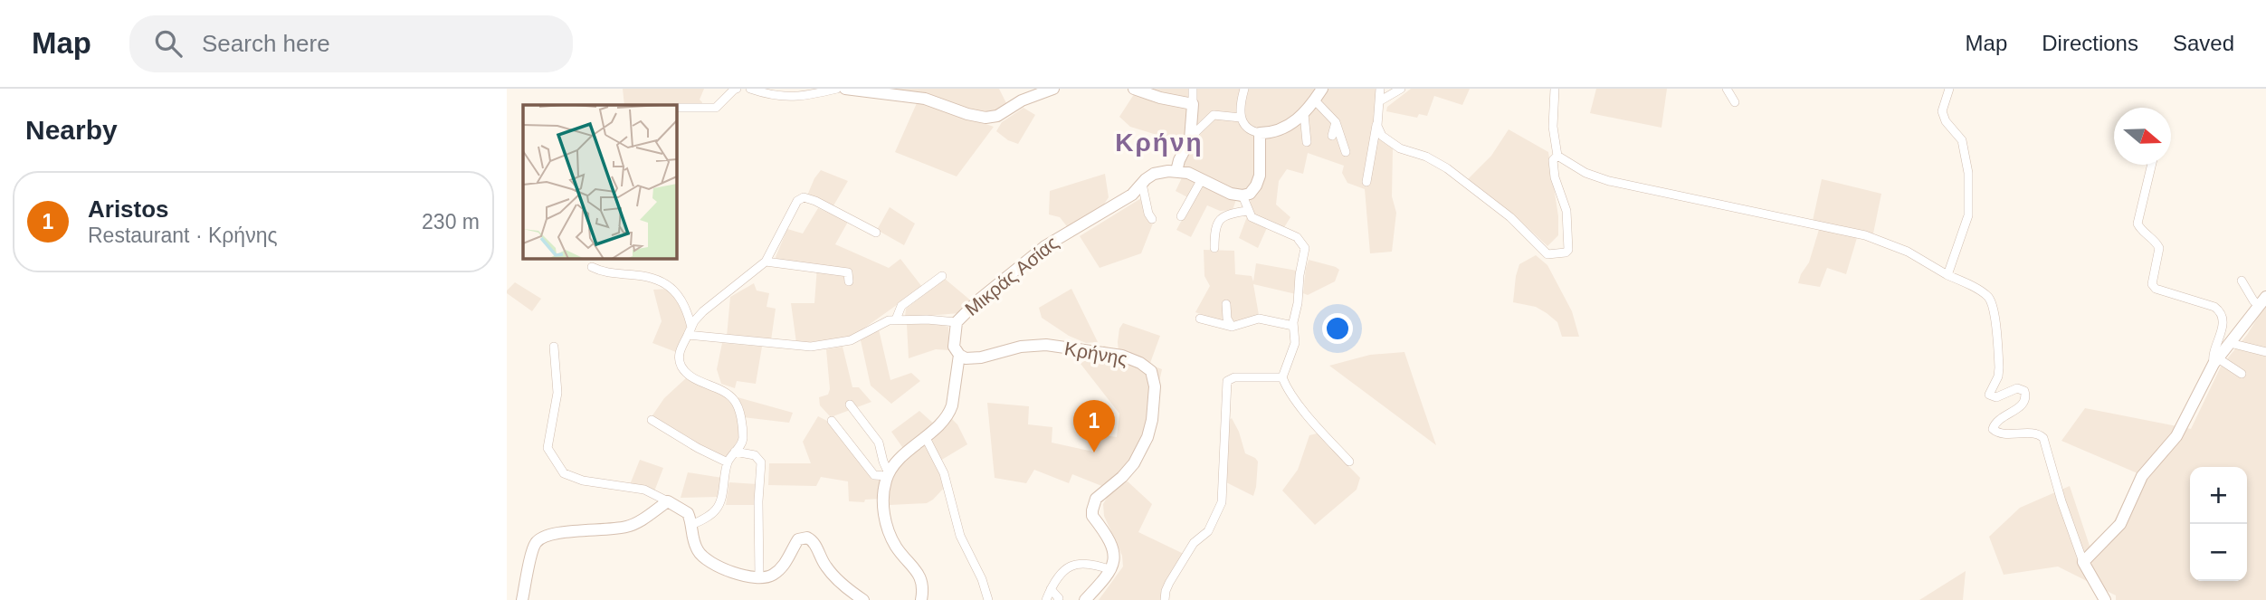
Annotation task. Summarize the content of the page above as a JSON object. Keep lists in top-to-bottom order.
{
  "streets": {
    "street": ["Μικράς Ασίας", "Κρήνης"]
  },
  "districts": ["Κρήνη"],
  "north": "right",
  "page": {
    "header": "Map",
    "search": "Search here",
    "nav": ["Map", "Directions", "Saved"],
    "heading": "Nearby",
    "list": [
      {
        "mark": "1",
        "name": "Aristos",
        "note": "Restaurant · Κρήνης",
        "value": "230 m"
      }
    ],
    "pins": "1",
    "map_buttons": ["+", "−"]
  }
}
